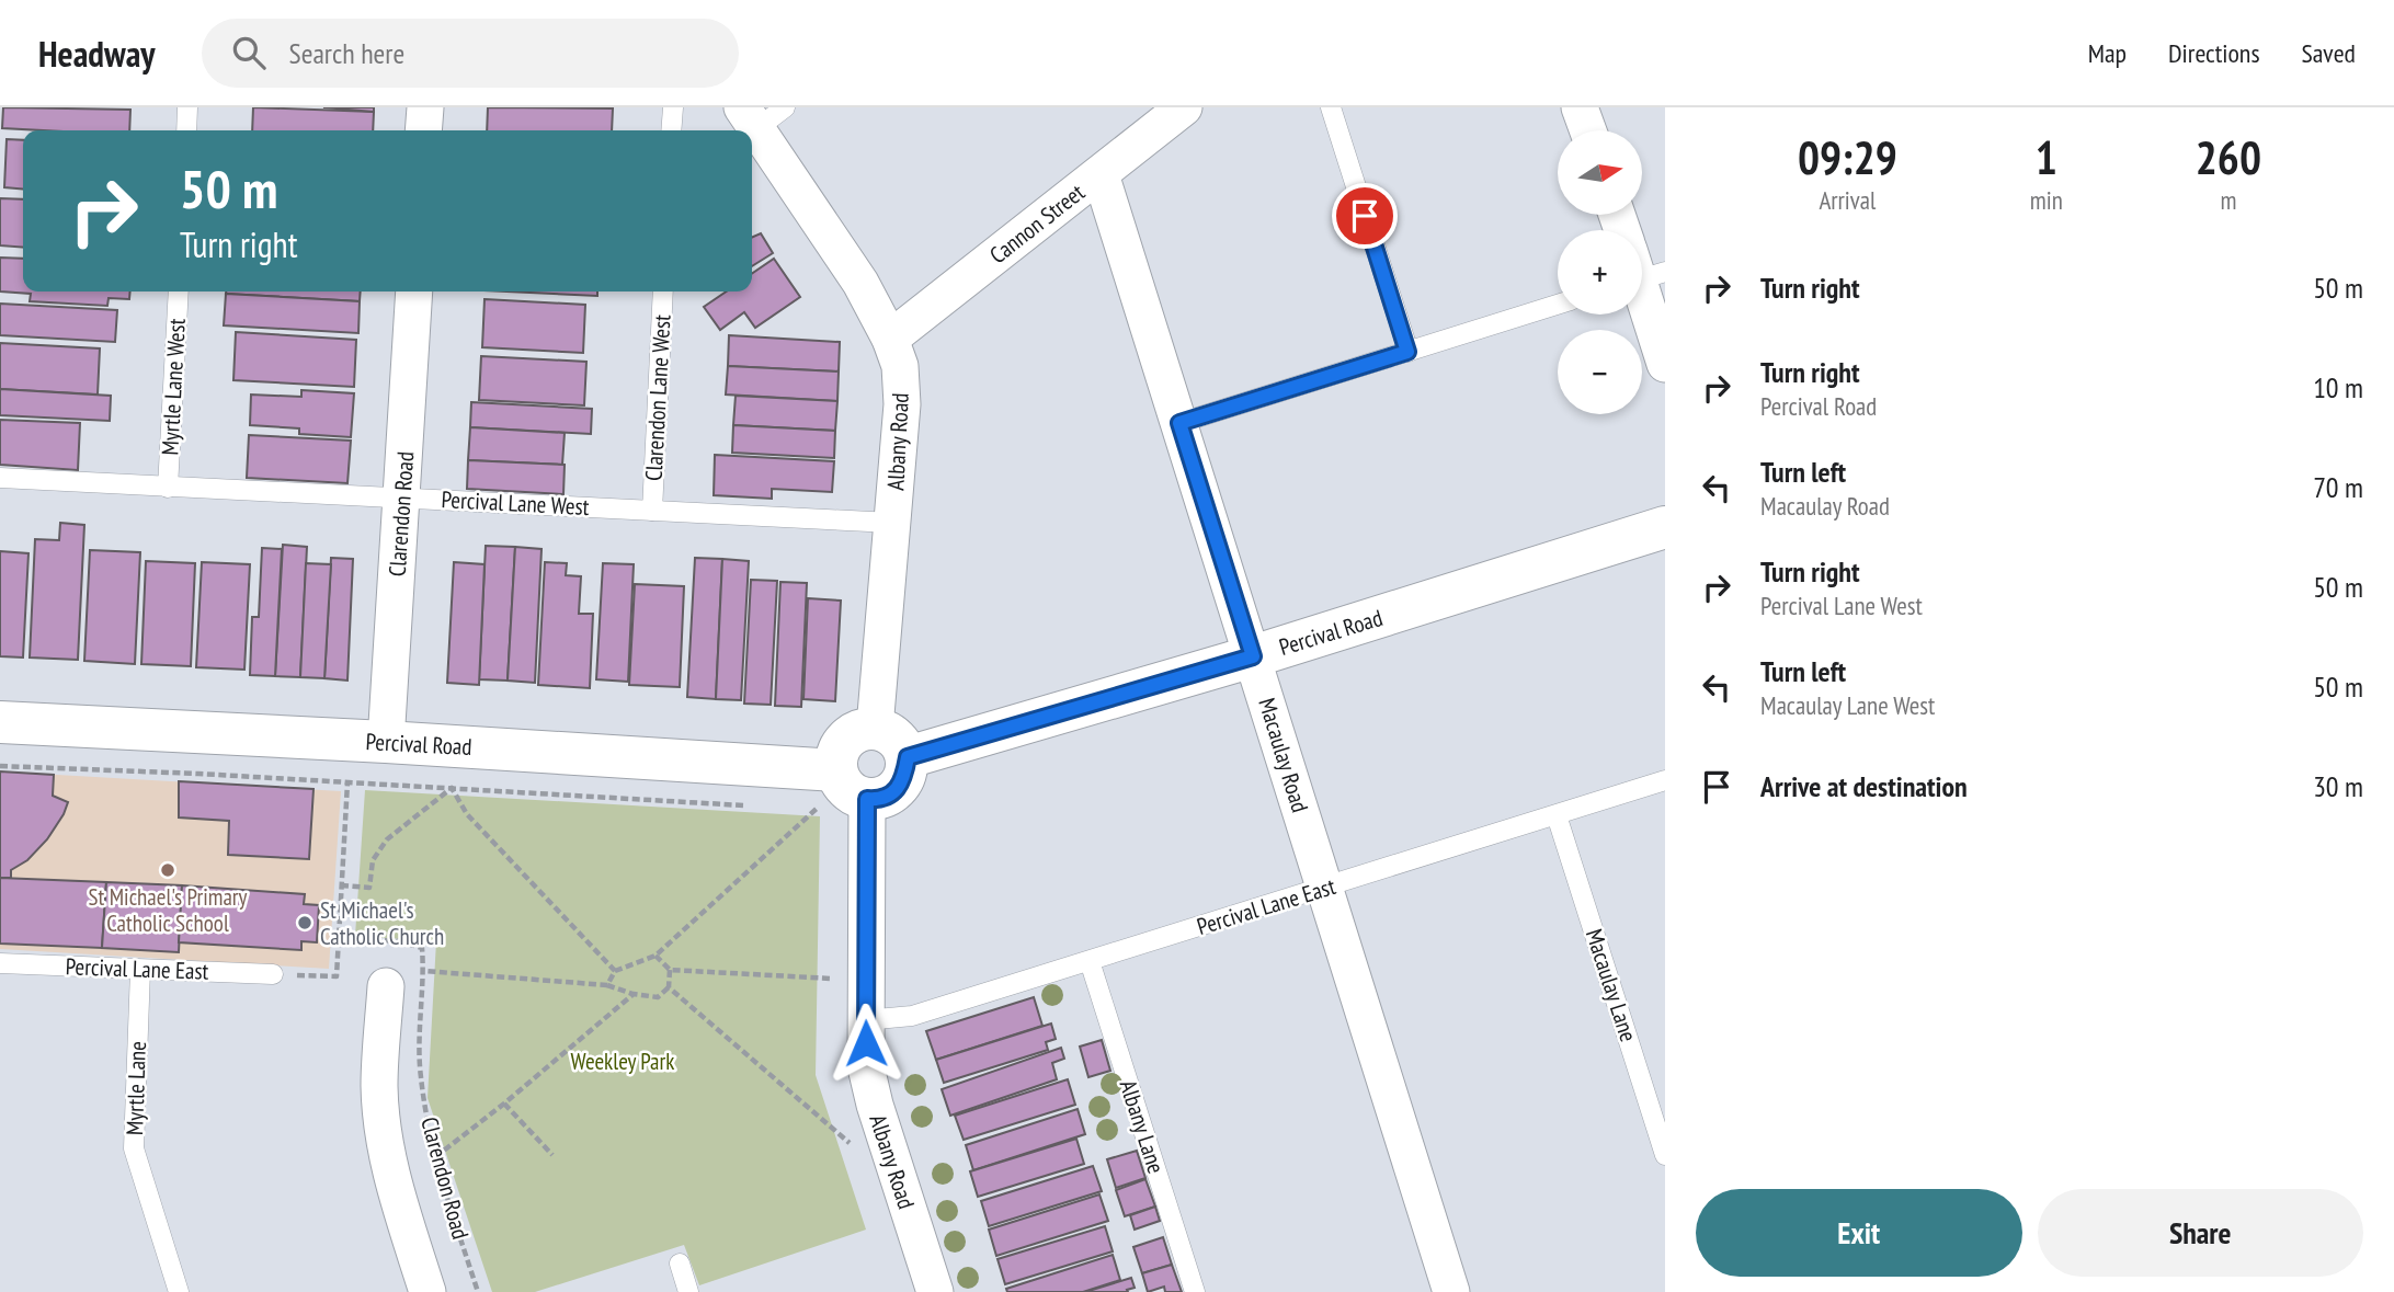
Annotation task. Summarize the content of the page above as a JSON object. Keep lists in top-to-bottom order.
{
  "streets": {
    "street": [
      "Cannon Street",
      "Albany Road",
      "Clarendon Road",
      "Percival Road",
      "Macaulay Road"
    ],
    "lane": [
      "Myrtle Lane West",
      "Clarendon Lane West",
      "Percival Lane West",
      "Percival Lane East",
      "Macaulay Lane",
      "Myrtle Lane",
      "Albany Lane"
    ]
  },
  "crossings": [
    ["Cannon Street", "Albany Road"],
    ["Cannon Street", "Macaulay Road"],
    ["Myrtle Lane West", "Percival Lane West"],
    ["Clarendon Lane West", "Percival Lane West"],
    ["Albany Road", "Percival Lane West"],
    ["Albany Road", "Percival Road"],
    ["Albany Road", "Percival Lane East"],
    ["Percival Lane West", "Clarendon Road"],
    ["Clarendon Road", "Percival Road"],
    ["Percival Road", "Macaulay Road"],
    ["Macaulay Road", "Percival Lane East"],
    ["Percival Lane East", "Macaulay Lane"],
    ["Percival Lane East", "Myrtle Lane"],
    ["Percival Lane East", "Albany Lane"]
  ],
  "parks": ["Weekley Park"],
  "places": ["St Michael's Primary Catholic School", "St Michael's Catholic Church"],
  "north": "right",
  "page": {
    "header": "Headway",
    "search": "Search here",
    "nav": ["Map", "Directions", "Saved"],
    "eta": [
      "09:29",
      "Arrival",
      "1",
      "min",
      "260",
      "m"
    ],
    "map_buttons": ["+", "−"],
    "turn": ["50 m", "Turn right"],
    "list": [
      {
        "name": "Turn right",
        "value": "50 m"
      },
      {
        "name": "Turn right",
        "note": "Percival Road",
        "value": "10 m"
      },
      {
        "name": "Turn left",
        "note": "Macaulay Road",
        "value": "70 m"
      },
      {
        "name": "Turn right",
        "note": "Percival Lane West",
        "value": "50 m"
      },
      {
        "name": "Turn left",
        "note": "Macaulay Lane West",
        "value": "50 m"
      },
      {
        "name": "Arrive at destination",
        "value": "30 m"
      }
    ],
    "buttons": ["Exit", "Share"]
  }
}
